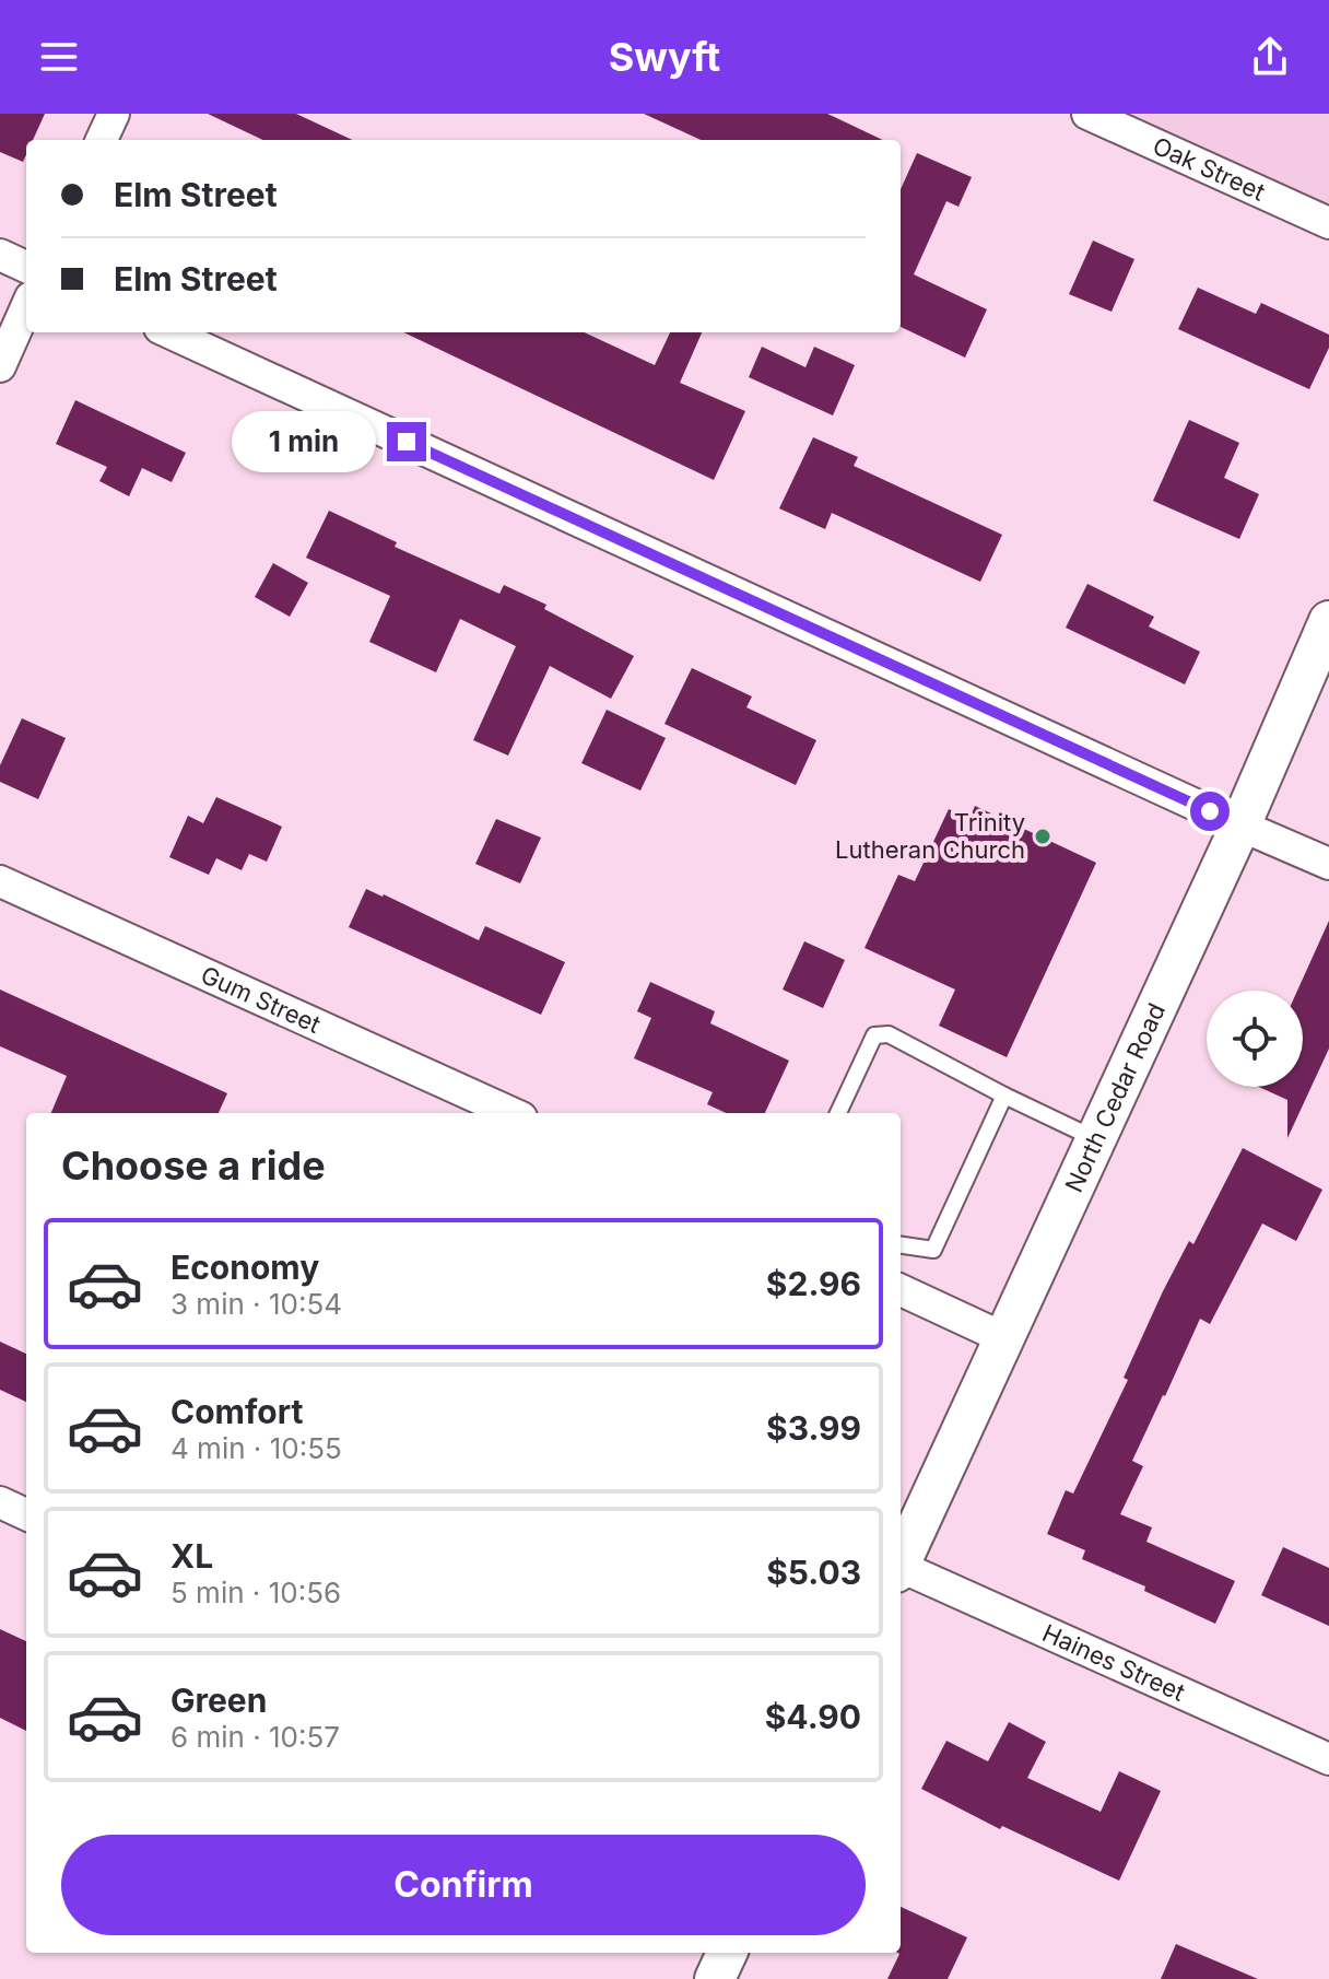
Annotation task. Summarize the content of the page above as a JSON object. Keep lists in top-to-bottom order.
{
  "streets": {
    "street": [
      "Oak Street",
      "Gum Street",
      "North Cedar Road",
      "Haines Street"
    ]
  },
  "places": ["Trinity Lutheran Church"],
  "page": {
    "header": "Swyft",
    "banner": ["Elm Street", "Elm Street"],
    "bubble": "1 min",
    "heading": "Choose a ride",
    "list": [
      {
        "name": "Economy",
        "note": "3 min · 10:54",
        "value": "$2.96"
      },
      {
        "name": "Comfort",
        "note": "4 min · 10:55",
        "value": "$3.99"
      },
      {
        "name": "XL",
        "note": "5 min · 10:56",
        "value": "$5.03"
      },
      {
        "name": "Green",
        "note": "6 min · 10:57",
        "value": "$4.90"
      }
    ],
    "buttons": "Confirm"
  }
}
